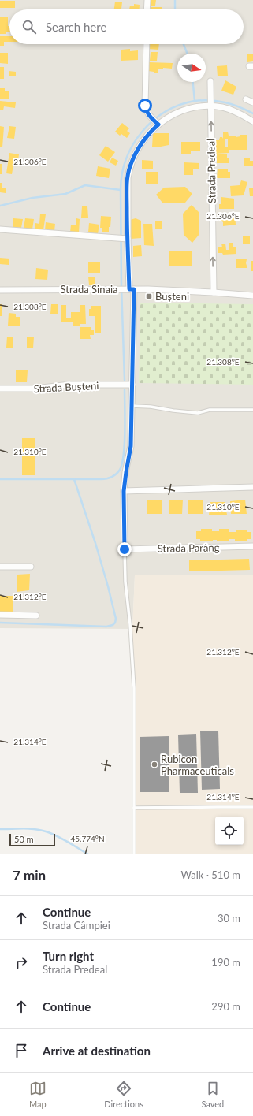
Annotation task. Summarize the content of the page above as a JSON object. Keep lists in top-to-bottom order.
{
  "streets": {
    "street": [
      "Strada Predeal",
      "Strada Sinaia",
      "Strada Bușteni",
      "Strada Parâng"
    ]
  },
  "crossings": [
    ["Strada Predeal", "Strada Sinaia"]
  ],
  "one_way": ["Strada Predeal"],
  "places": {
    "transit": ["Bușteni"],
    "other": ["Rubicon Pharmaceuticals"]
  },
  "scale_bar": "50 m",
  "north": "right",
  "page": {
    "search": "Search here",
    "scale": "50 m",
    "heading": ["7 min", "Walk · 510 m"],
    "list": [
      ["Continue", "Strada Câmpiei", "30 m"],
      ["Turn right", "Strada Predeal", "190 m"],
      ["Continue", "290 m"],
      "Arrive at destination"
    ],
    "nav": ["Map", "Directions", "Saved"]
  },
  "coordinates": [
    "21.306°E",
    "21.308°E",
    "21.310°E",
    "21.312°E",
    "21.314°E",
    "45.774°N"
  ]
}
